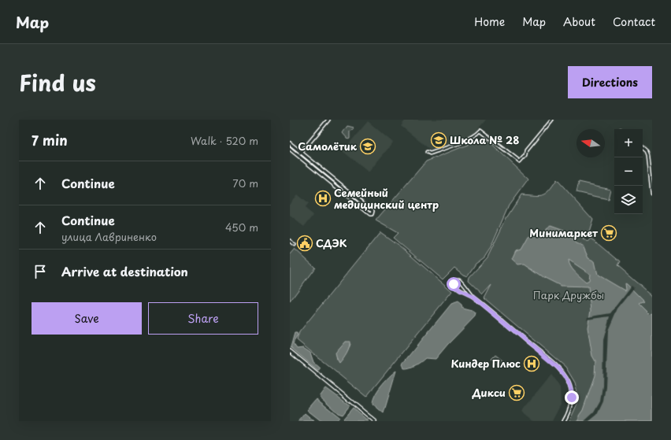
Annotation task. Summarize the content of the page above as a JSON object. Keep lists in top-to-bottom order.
{
  "parks": ["Парк Дружбы"],
  "places": {
    "school or university": ["Школа № 28", "Самолётик"],
    "hospital": ["Семейный медицинский центр", "Киндер Плюс"],
    "supermarket": ["Минимаркет", "Дикси"],
    "public building": ["СДЭК"]
  },
  "north": "left",
  "page": {
    "header": "Map",
    "nav": [
      "Home",
      "Map",
      "About",
      "Contact"
    ],
    "title": "Find us",
    "buttons": [
      "Directions",
      ["Save", "Share"]
    ],
    "heading": ["7 min", "Walk · 520 m"],
    "map_buttons": ["+", "−"],
    "list": [
      ["Continue", "70 m"],
      ["Continue", "улица Лавриненко", "450 m"],
      "Arrive at destination"
    ]
  }
}
